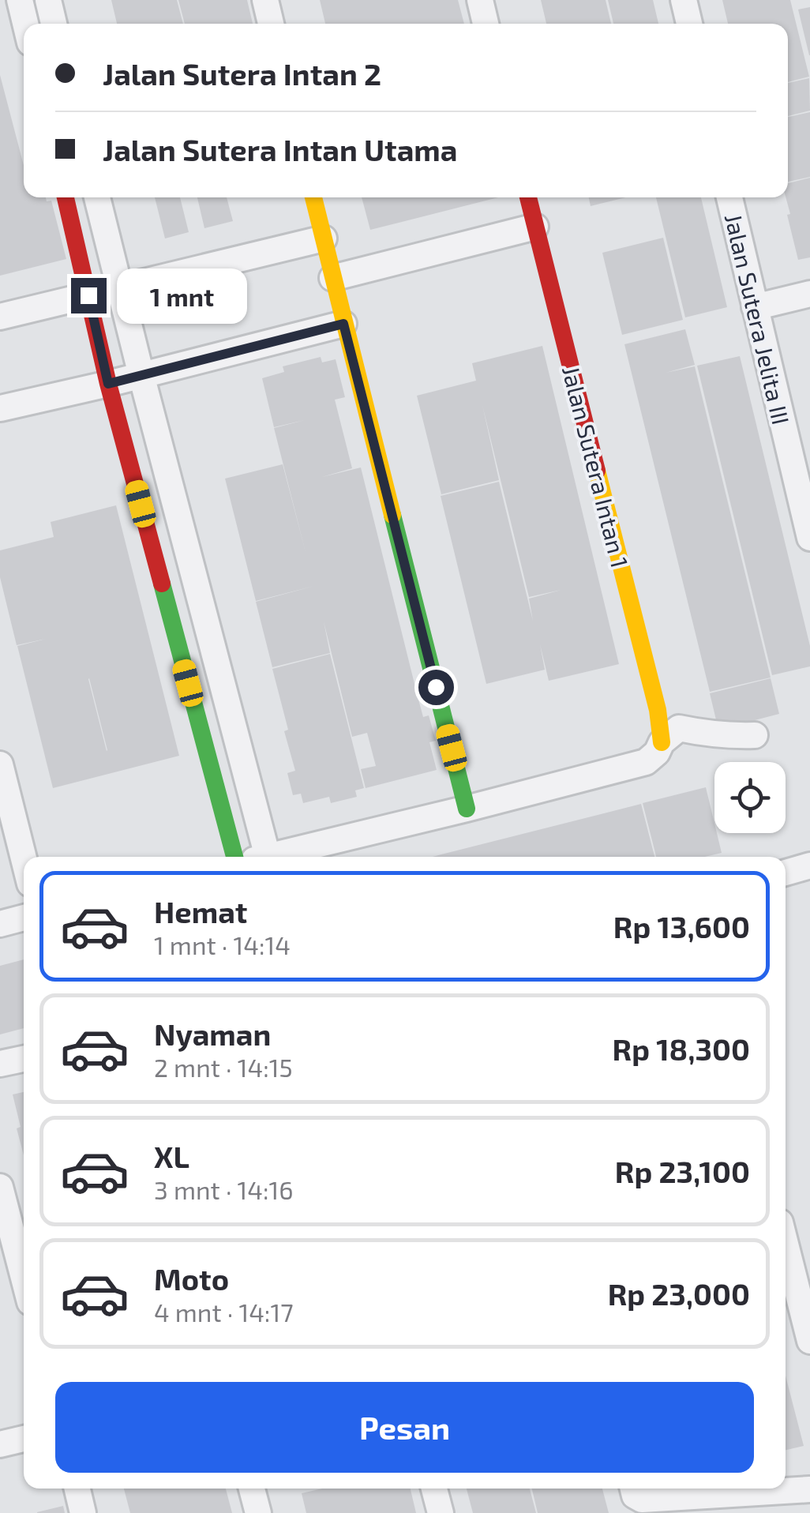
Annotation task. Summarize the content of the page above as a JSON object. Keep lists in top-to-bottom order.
{
  "streets": {
    "street": ["Jalan Sutera Jelita III", "Jalan Sutera Intan 1"]
  },
  "page": {
    "banner": ["Jalan Sutera Intan 2", "Jalan Sutera Intan Utama"],
    "bubble": "1 mnt",
    "list": [
      {
        "name": "Hemat",
        "note": "1 mnt · 14:14",
        "value": "Rp 13,600"
      },
      {
        "name": "Nyaman",
        "note": "2 mnt · 14:15",
        "value": "Rp 18,300"
      },
      {
        "name": "XL",
        "note": "3 mnt · 14:16",
        "value": "Rp 23,100"
      },
      {
        "name": "Moto",
        "note": "4 mnt · 14:17",
        "value": "Rp 23,000"
      }
    ],
    "buttons": "Pesan"
  }
}
